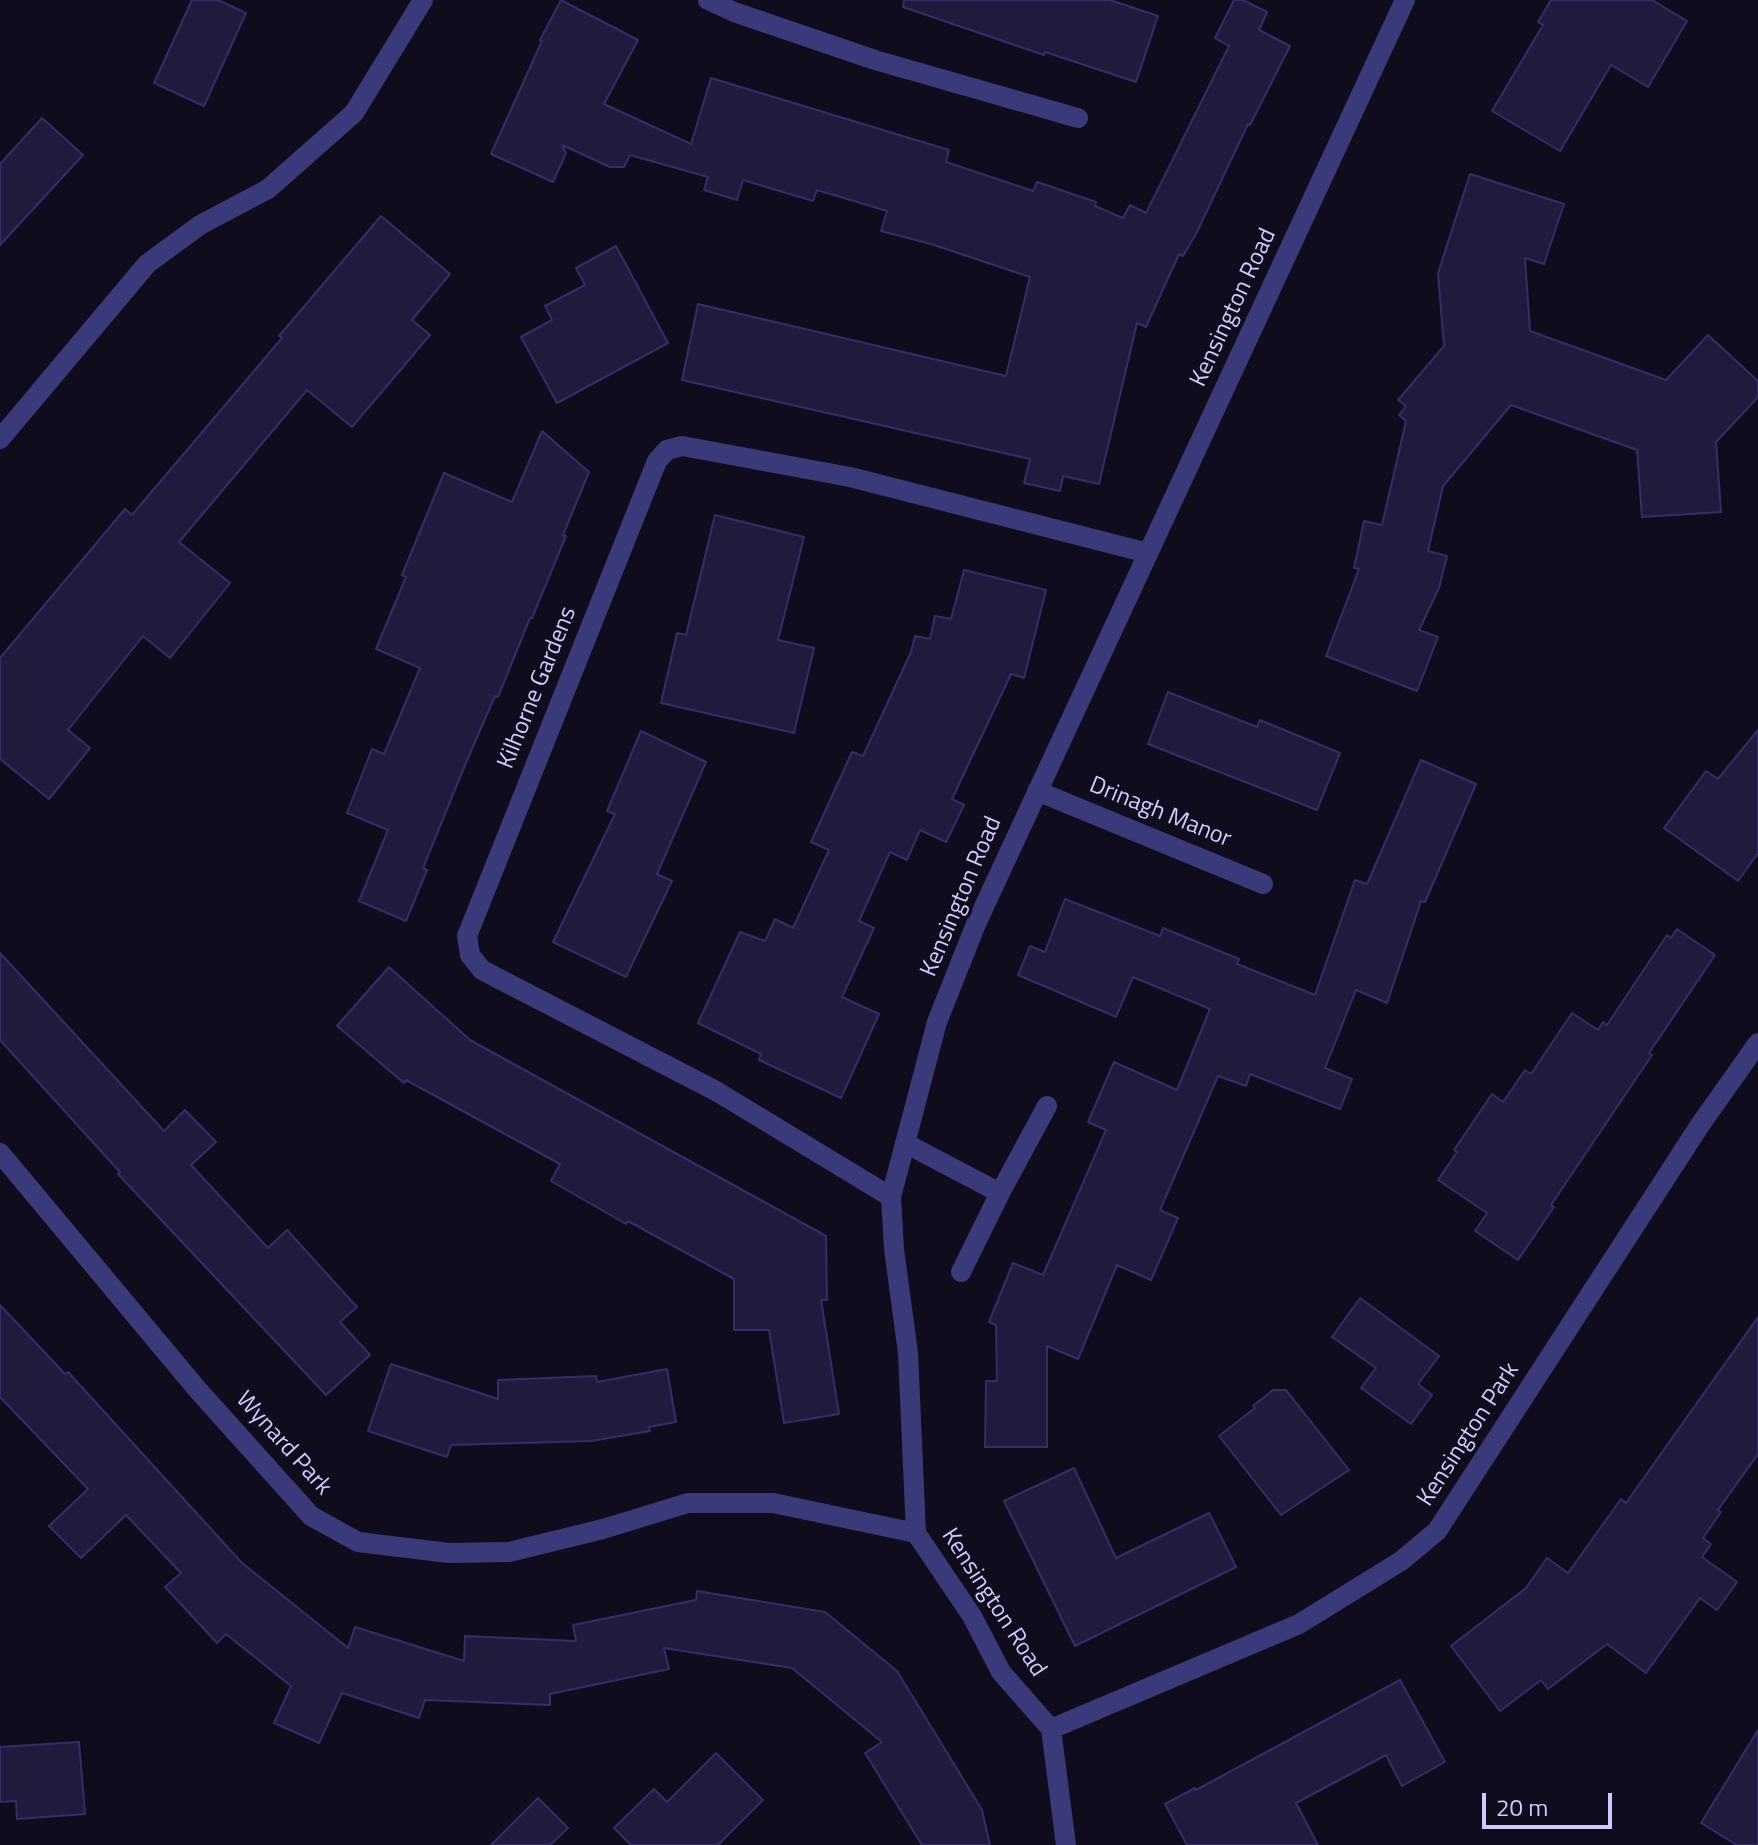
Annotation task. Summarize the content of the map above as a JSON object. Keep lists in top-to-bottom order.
{
  "streets": {
    "street": [
      "Kensington Road",
      "Kilhorne Gardens",
      "Drinagh Manor",
      "Kensington Park",
      "Wynard Park"
    ]
  },
  "crossings": [
    ["Kensington Road", "Kilhorne Gardens"],
    ["Kensington Road", "Drinagh Manor"],
    ["Kensington Road", "Kensington Park"],
    ["Kensington Road", "Wynard Park"]
  ],
  "scale_bar": "20 m"
}
